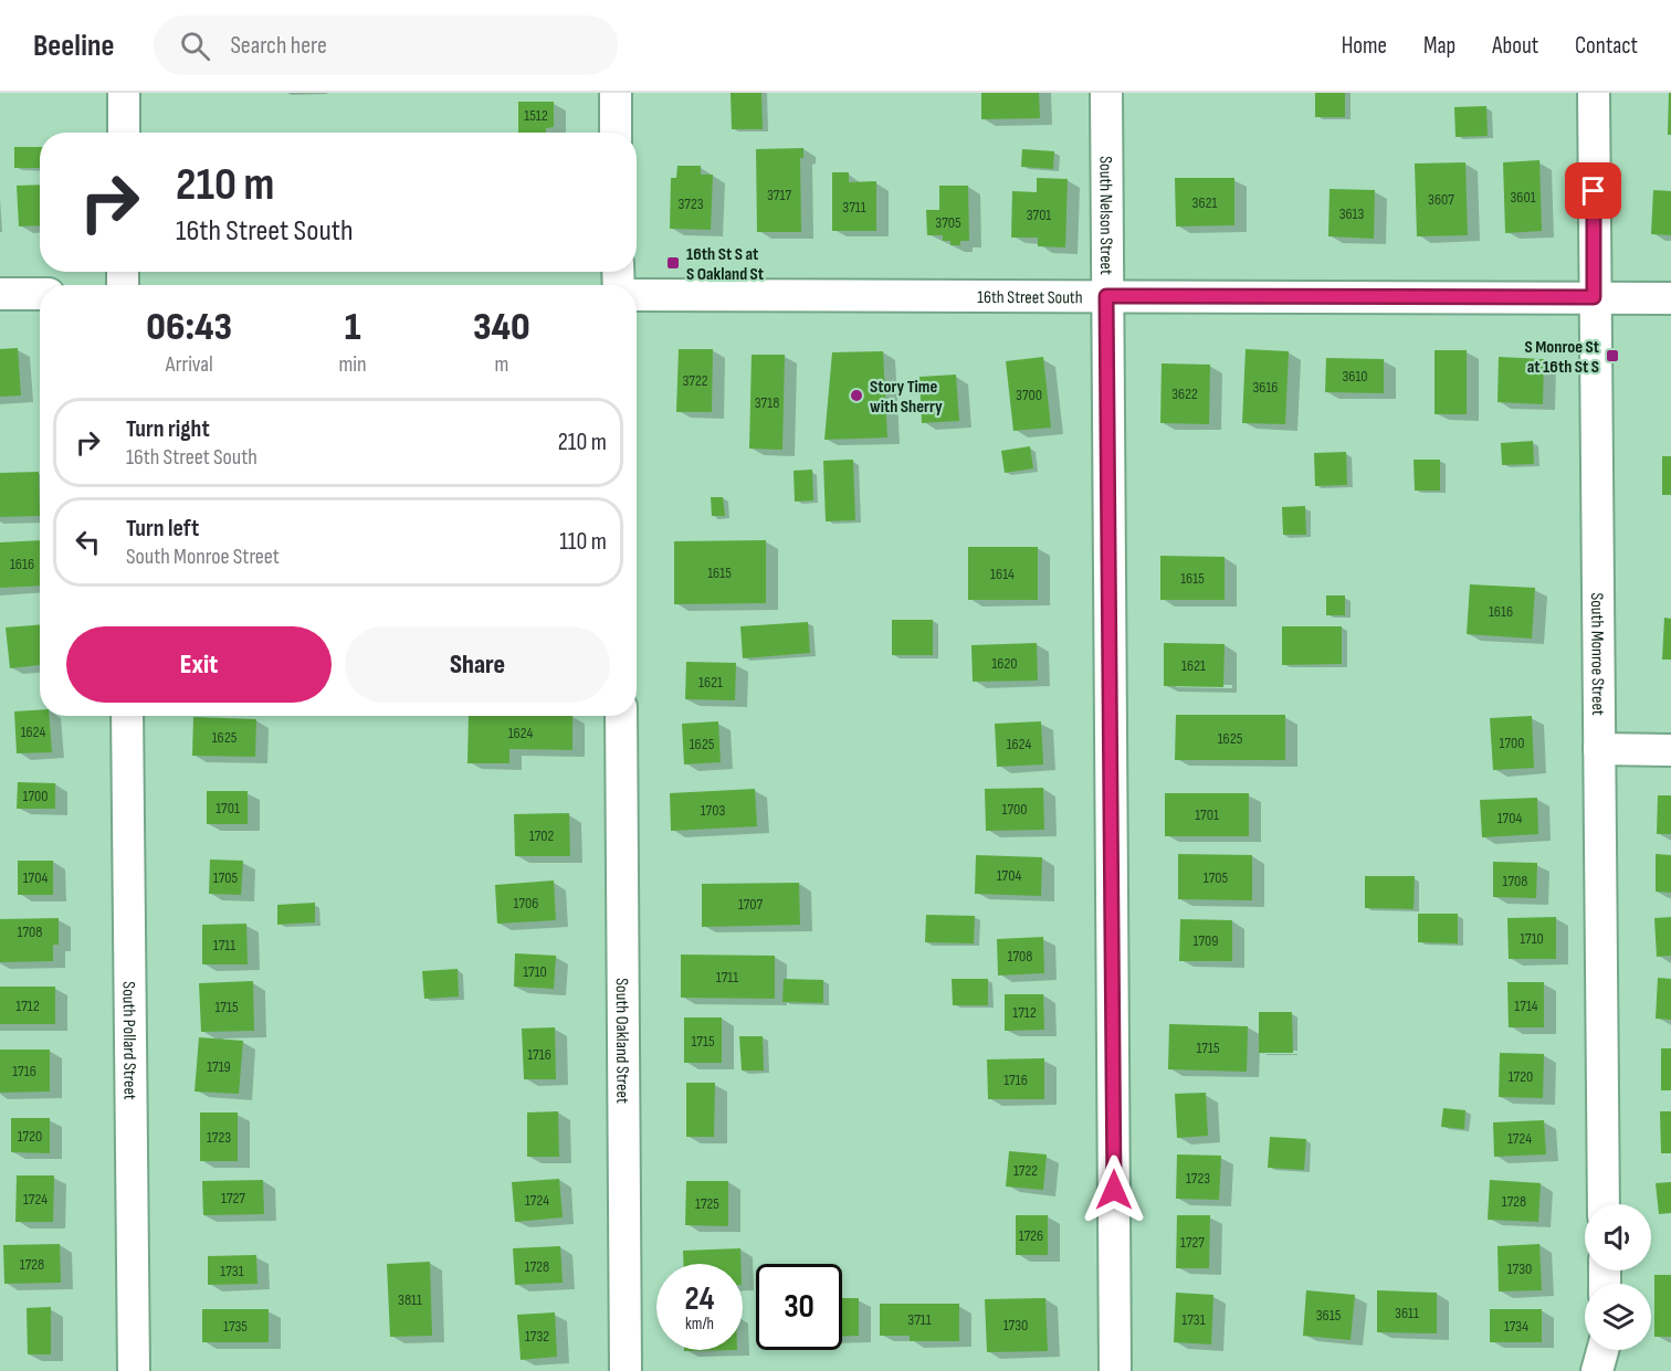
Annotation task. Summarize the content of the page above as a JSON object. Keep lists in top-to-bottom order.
{
  "streets": {
    "street": [
      "South Nelson Street",
      "16th Street South",
      "South Monroe Street",
      "South Pollard Street",
      "South Oakland Street"
    ]
  },
  "crossings": [
    ["South Nelson Street", "16th Street South"],
    ["16th Street South", "South Monroe Street"]
  ],
  "places": {
    "transit": ["16th St S at S Oakland St", "S Monroe St at 16th St S"],
    "other": ["Story Time with Sherry"]
  },
  "house_numbers": [
    "1512",
    "3717",
    "3601",
    "3607",
    "3621",
    "3723",
    "3711",
    "3613",
    "3701",
    "3705",
    "3610",
    "3722",
    "3616",
    "3622",
    "3700",
    "3718",
    "1616",
    "1615",
    "1614",
    "1615",
    "1616",
    "1620",
    "1621",
    "1621",
    "1624",
    "1624",
    "1625",
    "1625",
    "1700",
    "1625",
    "1624",
    "1700",
    "1701",
    "1700",
    "1703",
    "1701",
    "1704",
    "1702",
    "1704",
    "1704",
    "1705",
    "1705",
    "1708",
    "1706",
    "1707",
    "1708",
    "1710",
    "1709",
    "1711",
    "1708",
    "1710",
    "1711",
    "1712",
    "1714",
    "1715",
    "1712",
    "1715",
    "1715",
    "1716",
    "1719",
    "1716",
    "1720",
    "1716",
    "1720",
    "1723",
    "1724",
    "1722",
    "1723",
    "1727",
    "1724",
    "1724",
    "1728",
    "1725",
    "1726",
    "1727",
    "1728",
    "1728",
    "1730",
    "1731",
    "3811",
    "3611",
    "3615",
    "3711",
    "1731",
    "1730",
    "1735",
    "1734",
    "1732"
  ],
  "page": {
    "header": "Beeline",
    "search": "Search here",
    "nav": [
      "Home",
      "Map",
      "About",
      "Contact"
    ],
    "turn": ["210 m", "16th Street South"],
    "eta": [
      "06:43",
      "Arrival",
      "1",
      "min",
      "340",
      "m"
    ],
    "list": [
      {
        "name": "Turn right",
        "note": "16th Street South",
        "value": "210 m"
      },
      {
        "name": "Turn left",
        "note": "South Monroe Street",
        "value": "110 m"
      }
    ],
    "buttons": ["Exit", "Share"],
    "speed": "24 km/h",
    "limit": "30"
  }
}
